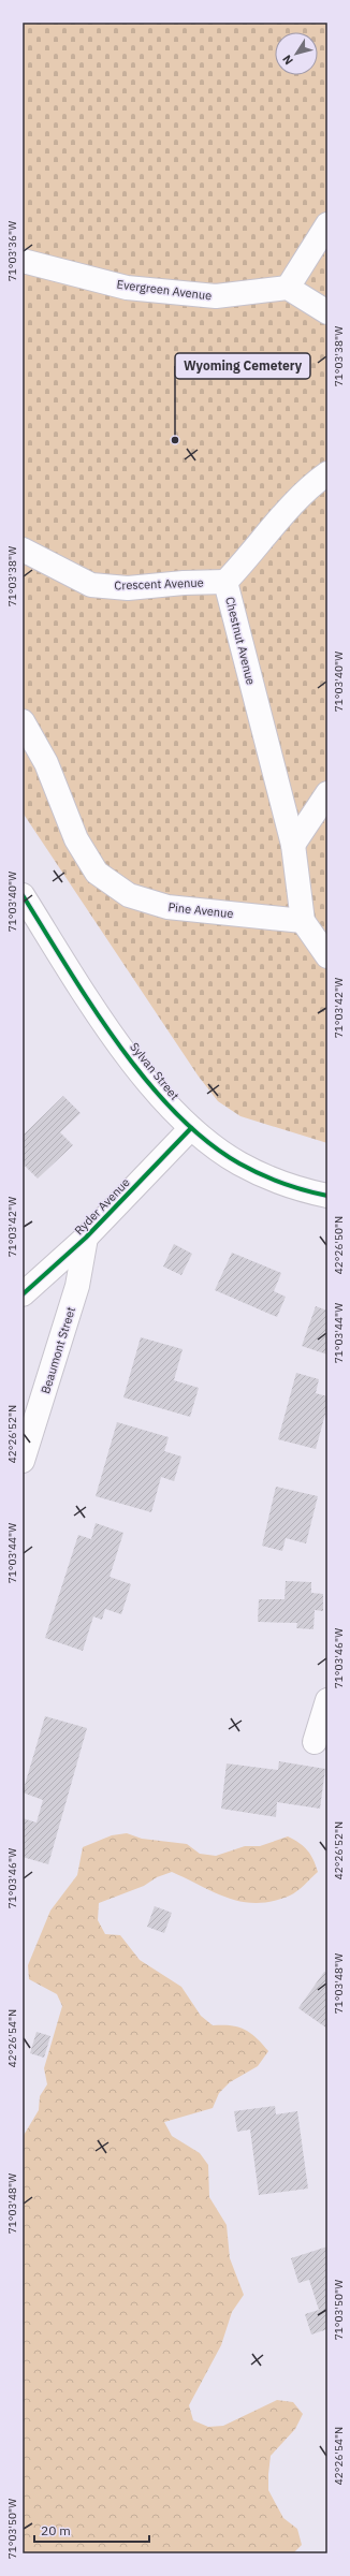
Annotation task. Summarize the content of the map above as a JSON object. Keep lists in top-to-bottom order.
{
  "streets": {
    "street": [
      "Evergreen Avenue",
      "Crescent Avenue",
      "Chestnut Avenue",
      "Pine Avenue",
      "Sylvan Street",
      "Ryder Avenue",
      "Beaumont Street"
    ]
  },
  "crossings": [
    ["Crescent Avenue", "Chestnut Avenue"],
    ["Chestnut Avenue", "Pine Avenue"],
    ["Sylvan Street", "Ryder Avenue"],
    ["Ryder Avenue", "Beaumont Street"]
  ],
  "places": ["Wyoming Cemetery"],
  "scale_bar": "20 m",
  "north": "bottom left",
  "coordinates": [
    "71°03'36\"W",
    "71°03'38\"W",
    "71°03'40\"W",
    "71°03'42\"W",
    "42°26'50\"N",
    "71°03'44\"W",
    "42°26'52\"N",
    "71°03'46\"W",
    "71°03'48\"W",
    "42°26'54\"N",
    "71°03'50\"W"
  ]
}
